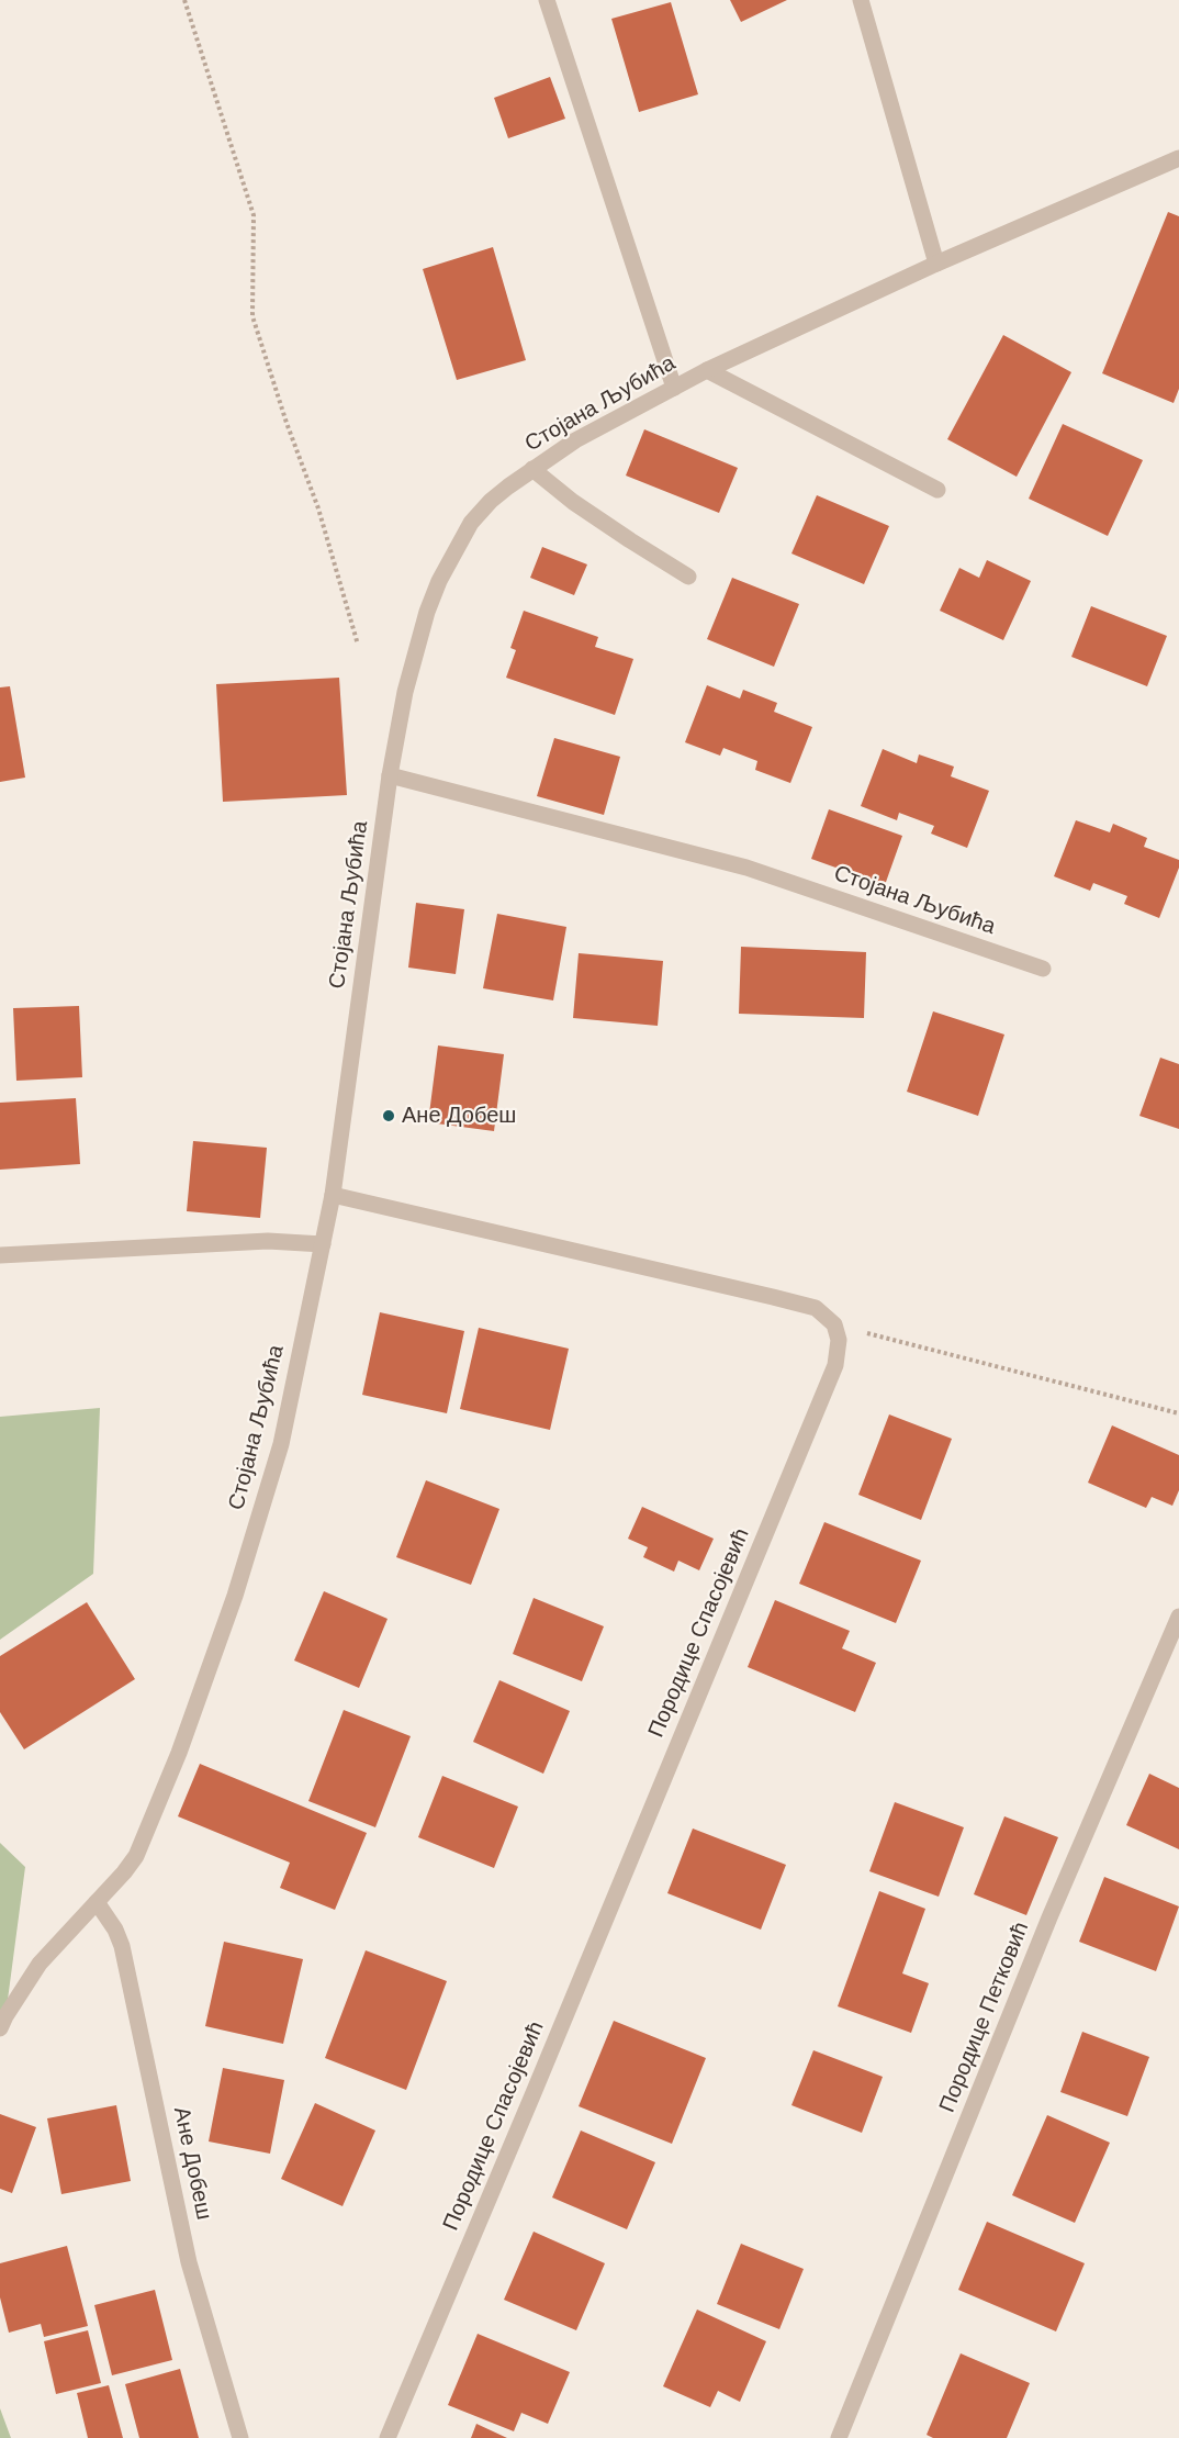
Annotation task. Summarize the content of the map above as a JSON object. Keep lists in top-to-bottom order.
{
  "streets": {
    "street": [
      "Стојана Љубића",
      "Породице Спасојевић",
      "Породице Петковић",
      "Ане Добеш"
    ]
  },
  "crossings": [
    ["Стојана Љубића", "Ане Добеш"]
  ],
  "places": ["Ане Добеш"]
}
